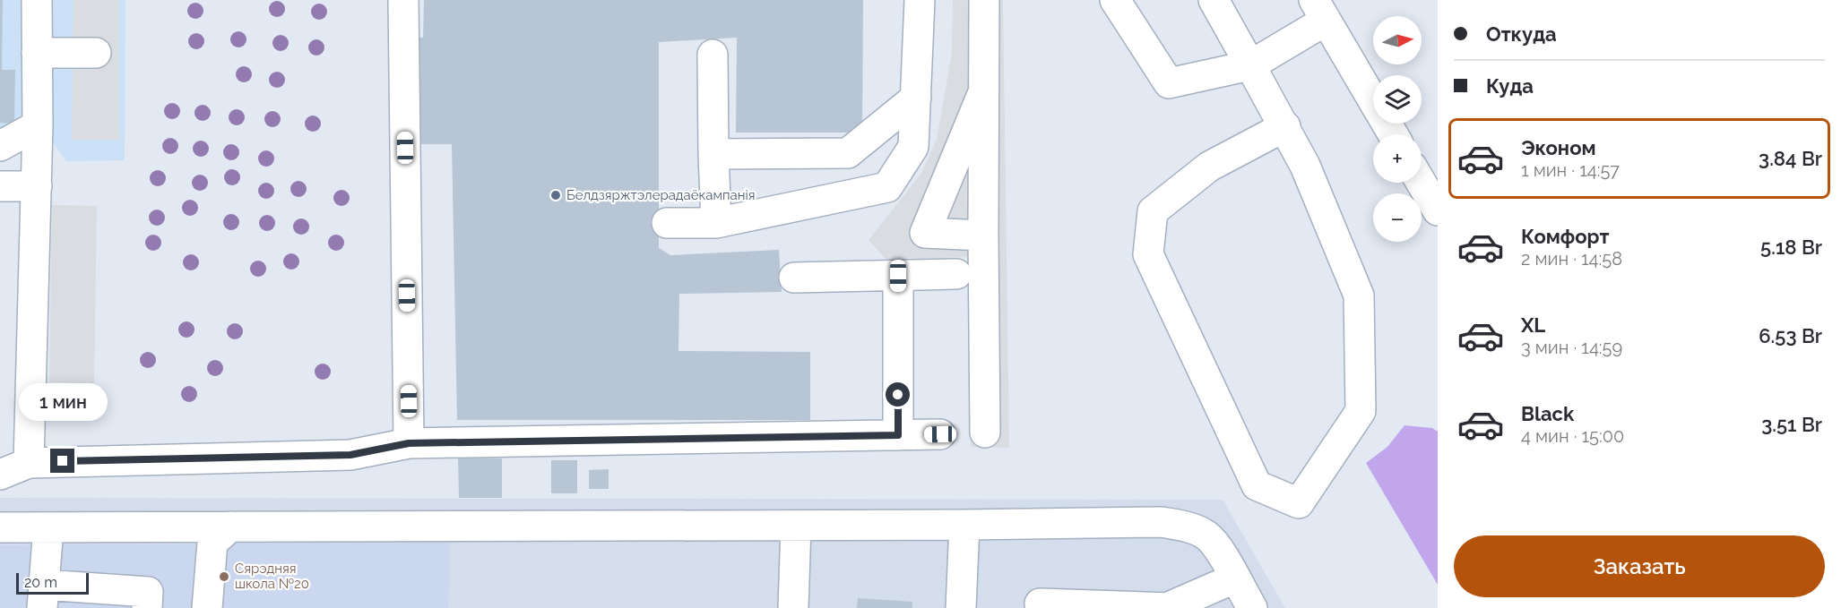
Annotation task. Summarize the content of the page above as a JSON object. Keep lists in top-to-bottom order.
{
  "places": ["Белдзяржтэлерадаёкампанія", "Сярэдняя школа №20"],
  "scale_bar": "20 m",
  "north": "right",
  "page": {
    "banner": ["Откуда", "Куда"],
    "map_buttons": ["+", "−"],
    "list": [
      {
        "name": "Эконом",
        "note": "1 мин · 14:57",
        "value": "3.84 Br"
      },
      {
        "name": "Комфорт",
        "note": "2 мин · 14:58",
        "value": "5.18 Br"
      },
      {
        "name": "XL",
        "note": "3 мин · 14:59",
        "value": "6.53 Br"
      },
      {
        "name": "Black",
        "note": "4 мин · 15:00",
        "value": "3.51 Br"
      }
    ],
    "bubble": "1 мин",
    "buttons": "Заказать",
    "scale": "20 m"
  }
}
